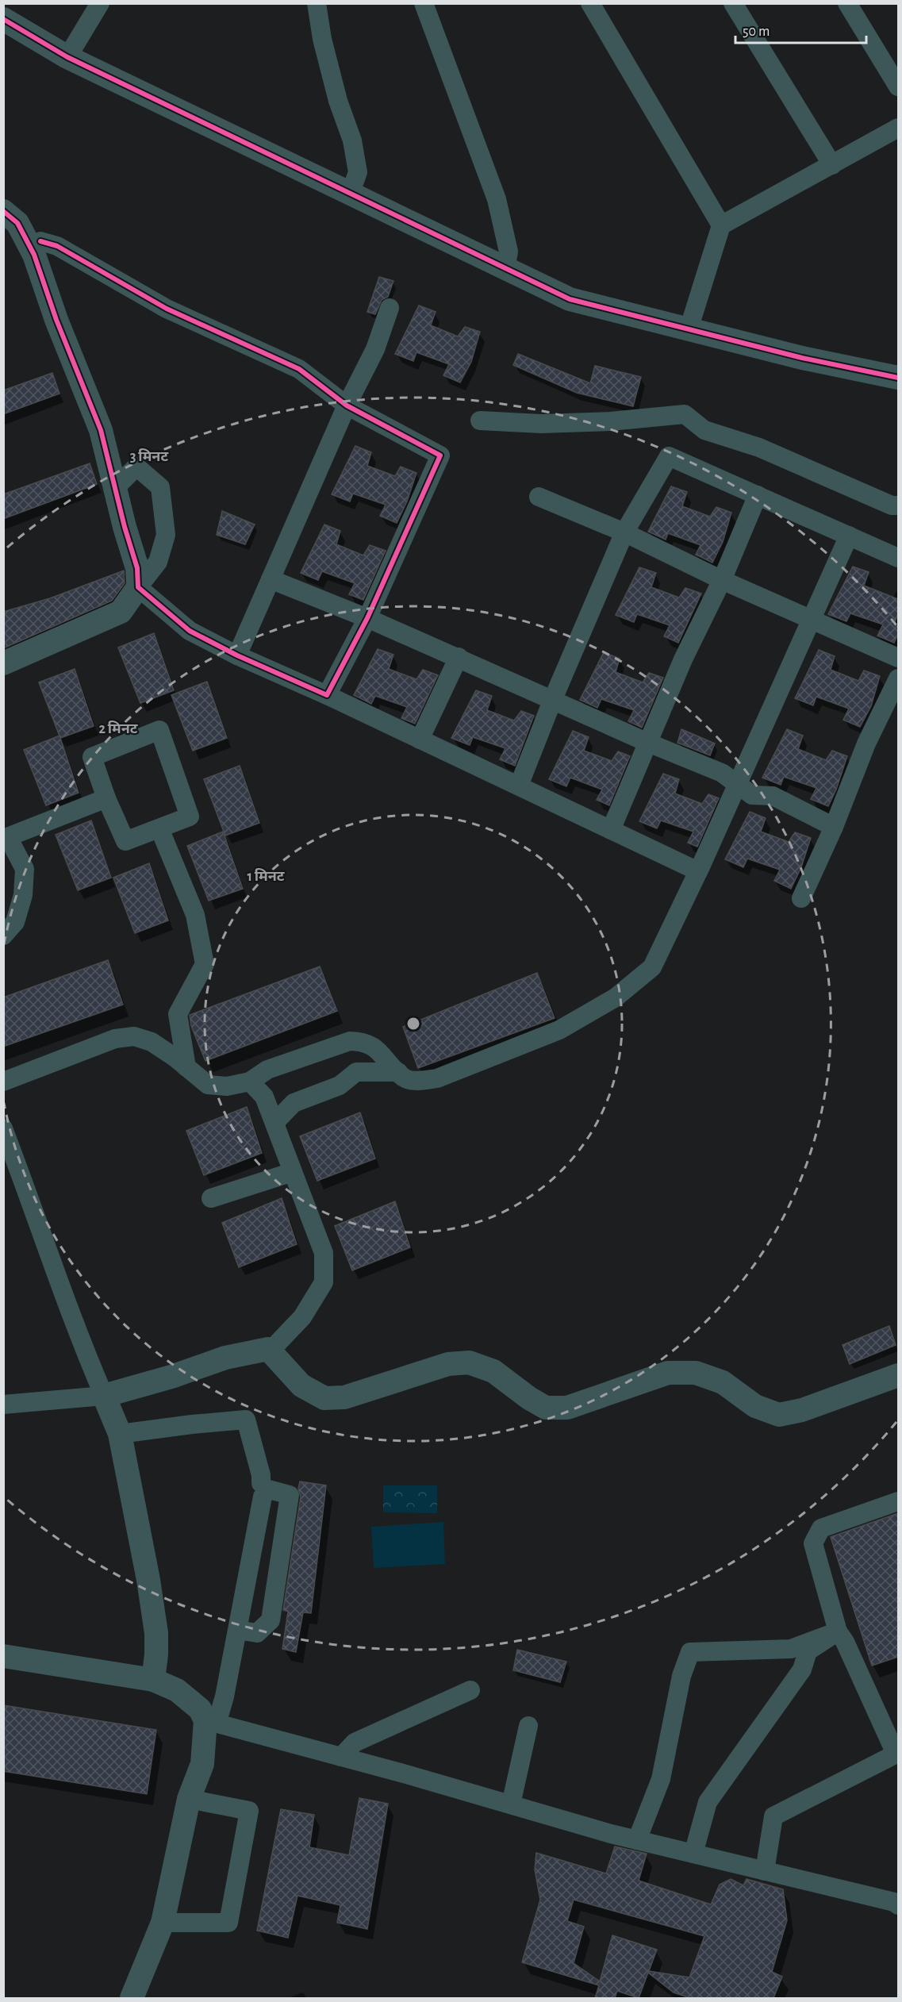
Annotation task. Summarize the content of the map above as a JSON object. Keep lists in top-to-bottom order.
{
  "scale_bar": "50 m",
  "rings": ["3 मिनट", "2 मिनट", "1 मिनट"]
}
